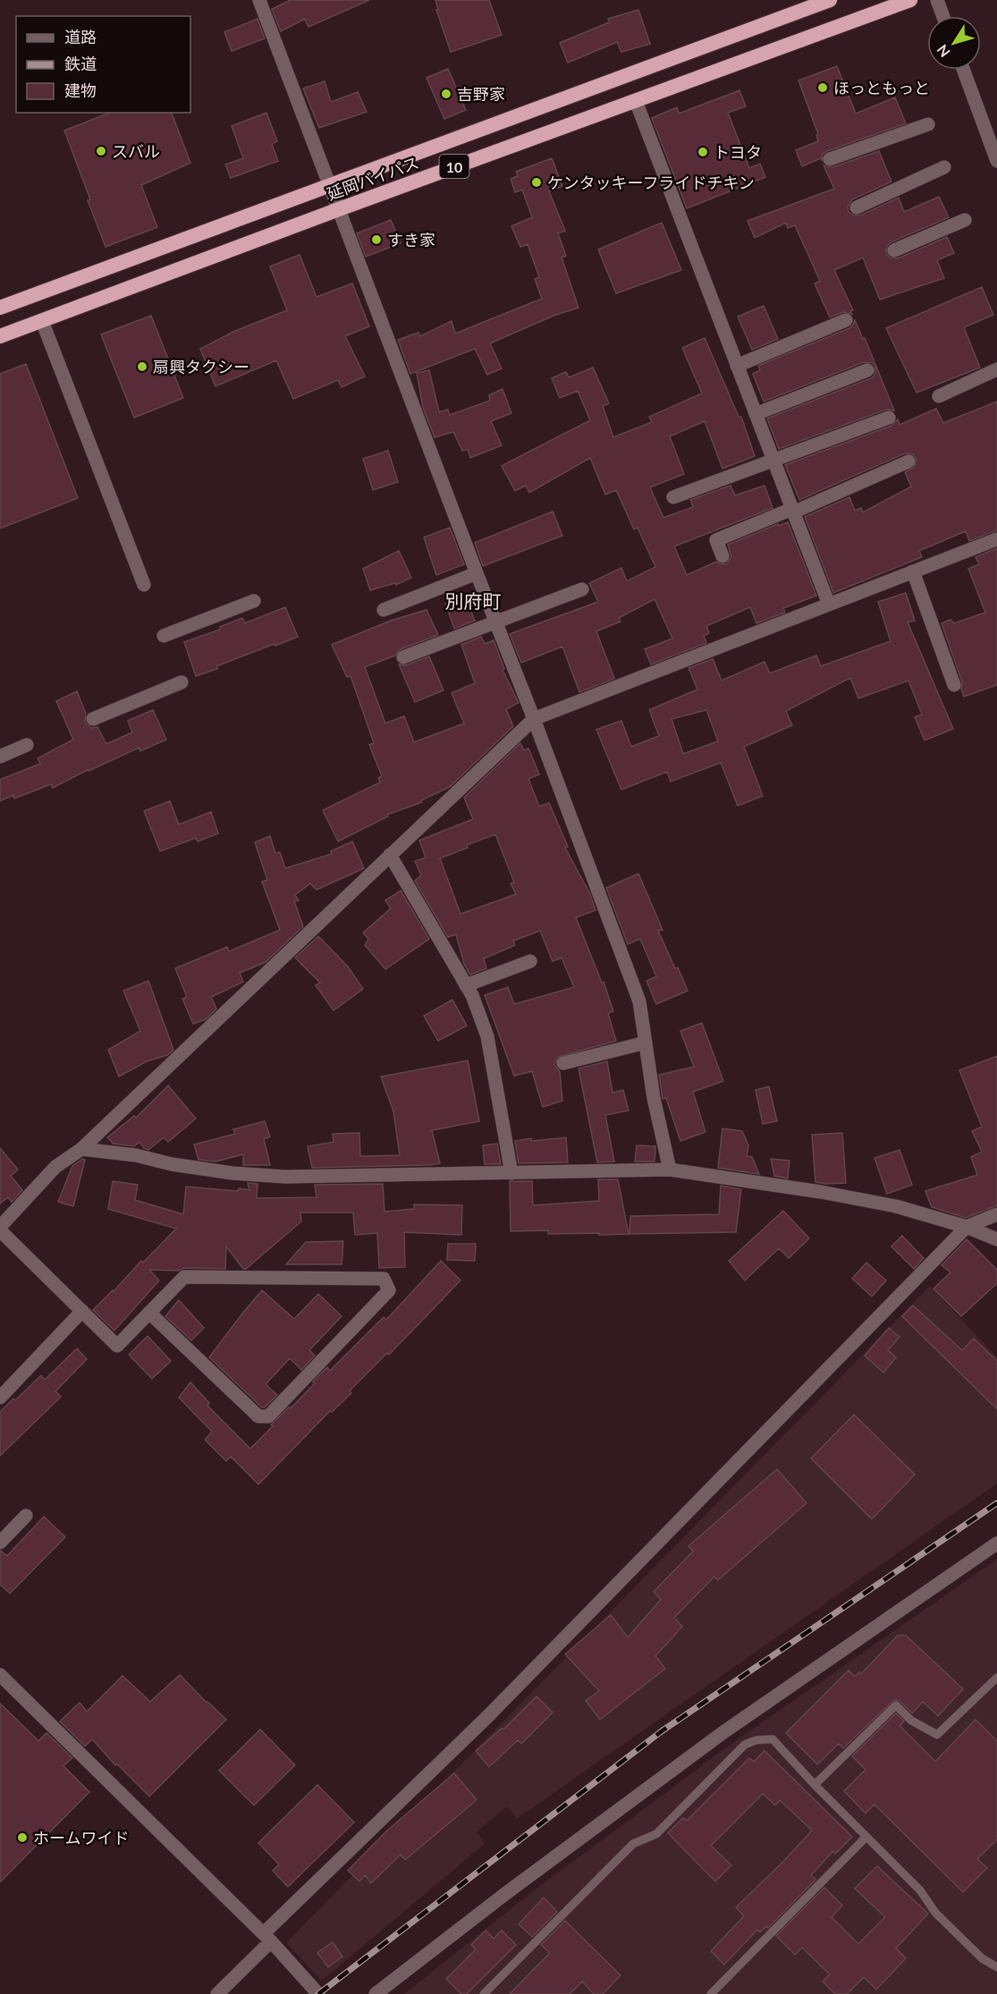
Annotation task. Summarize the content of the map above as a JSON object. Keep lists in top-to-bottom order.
{
  "streets": {
    "highway": ["10", "延岡バイパス"]
  },
  "districts": ["別府町"],
  "places": [
    "ほっともっと",
    "吉野家",
    "スバル",
    "トヨタ",
    "ケンタッキーフライドチキン",
    "すき家",
    "扇興タクシー",
    "ホームワイド"
  ],
  "legend": ["道路", "鉄道", "建物"],
  "north": "bottom left"
}
